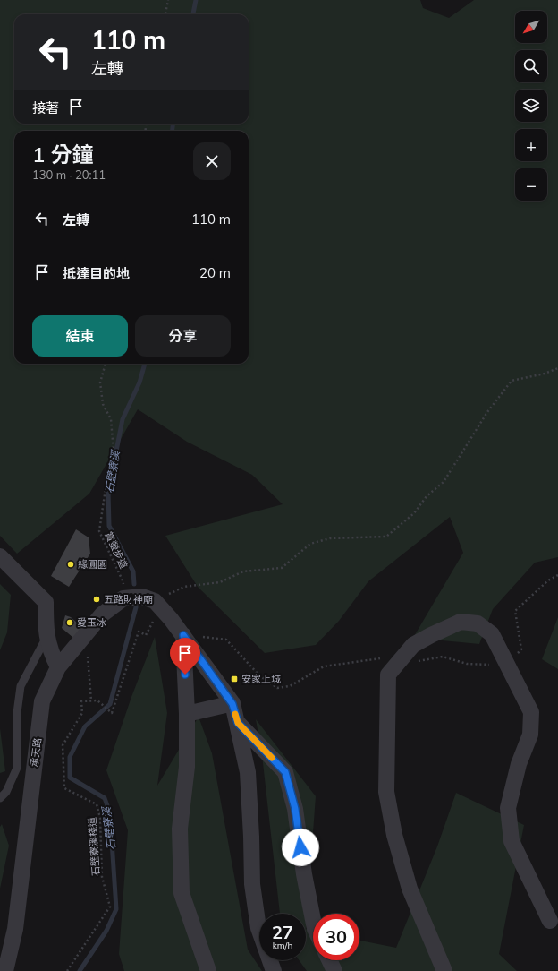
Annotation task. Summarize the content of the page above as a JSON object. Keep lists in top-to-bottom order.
{
  "streets": {
    "street": ["承天路"],
    "path": ["賞螢步道", "石壁寮溪棧道"]
  },
  "crossings": [
    ["賞螢步道", "承天路"]
  ],
  "water": ["石壁寮溪"],
  "places": {
    "other": ["緣圓園", "五路財神廟", "愛玉冰"],
    "transit": ["安家上城"]
  },
  "north": "bottom left",
  "page": {
    "map_buttons": ["+", "−"],
    "turn": ["110 m", "左轉"],
    "then": "接著",
    "heading": ["1 分鐘", "130 m · 20:11"],
    "list": [
      {
        "name": "左轉",
        "value": "110 m"
      },
      {
        "name": "抵達目的地",
        "value": "20 m"
      }
    ],
    "buttons": ["結束", "分享"],
    "speed": "27 km/h",
    "limit": "30"
  }
}
